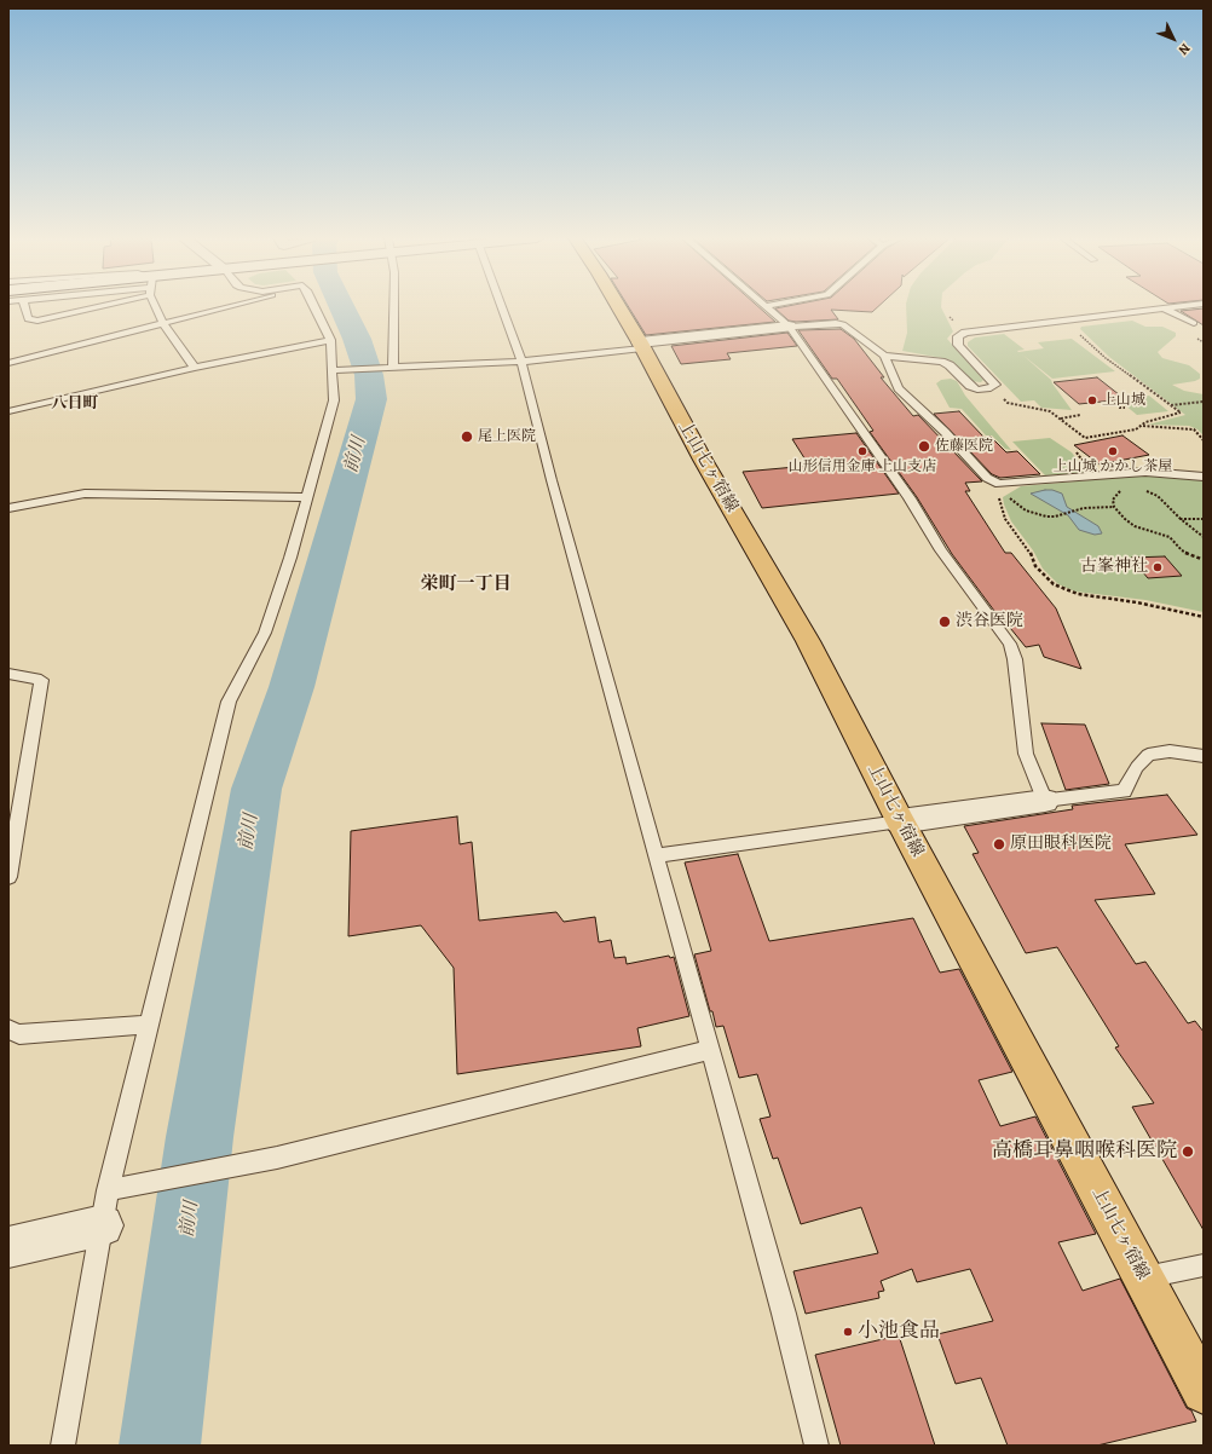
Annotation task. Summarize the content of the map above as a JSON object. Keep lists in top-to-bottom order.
{
  "streets": {
    "main road": ["上山七ヶ宿線"]
  },
  "districts": ["八日町", "栄町一丁目"],
  "water": ["前川"],
  "places": [
    "上山城",
    "尾上医院",
    "佐藤医院",
    "山形信用金庫 上山支店",
    "上山城 かかし茶屋",
    "古峯神社",
    "渋谷医院",
    "原田眼科医院",
    "高橋耳鼻咽喉科医院",
    "小池食品"
  ],
  "north": "bottom right"
}
